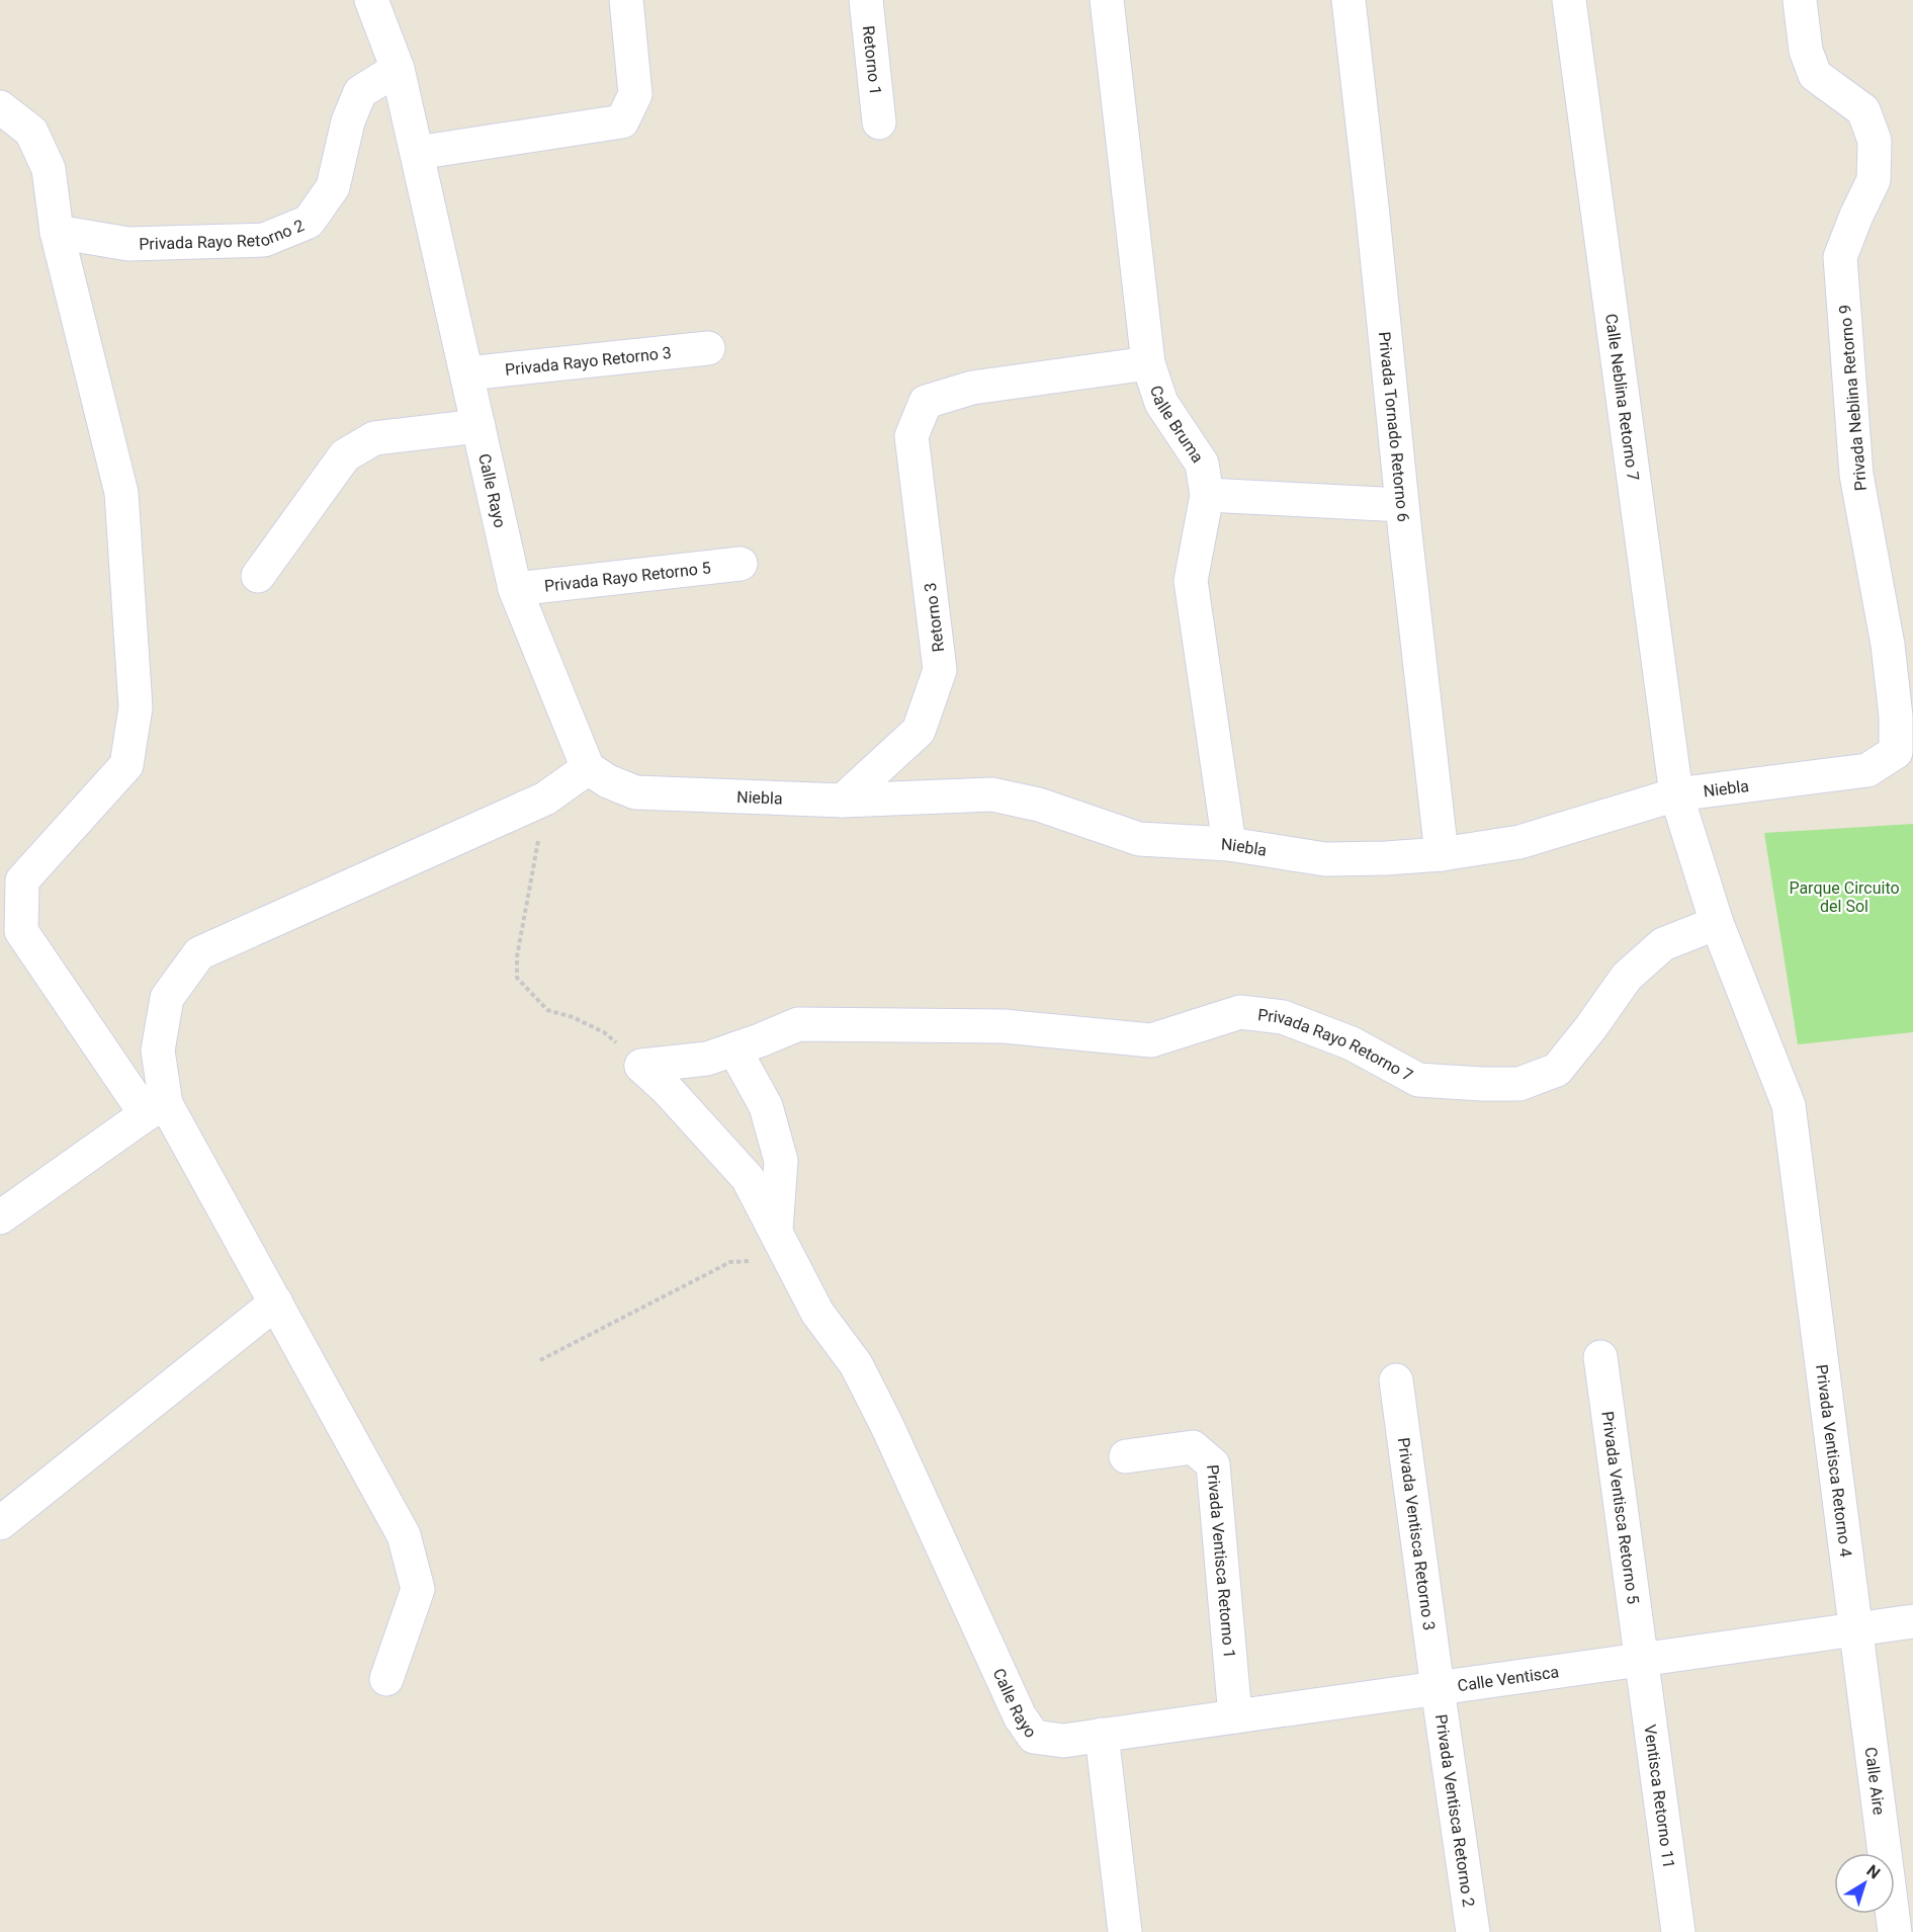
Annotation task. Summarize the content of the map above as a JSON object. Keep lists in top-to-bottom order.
{
  "streets": {
    "street": [
      "Retorno 1",
      "Privada Rayo Retorno 2",
      "Privada Rayo Retorno 3",
      "Calle Neblina Retorno 7",
      "Privada Neblina Retorno 9",
      "Calle Bruma",
      "Privada Tornado Retorno 6",
      "Calle Rayo",
      "Privada Rayo Retorno 5",
      "Retorno 3",
      "Niebla",
      "Privada Rayo Retorno 7",
      "Privada Ventisca Retorno 4",
      "Privada Ventisca Retorno 5",
      "Privada Ventisca Retorno 3",
      "Privada Ventisca Retorno 1",
      "Calle Ventisca",
      "Calle Aire",
      "Ventisca Retorno 11",
      "Privada Ventisca Retorno 2"
    ]
  },
  "crossings": [
    ["Privada Rayo Retorno 2", "Calle Rayo"],
    ["Privada Rayo Retorno 3", "Calle Rayo"],
    ["Calle Neblina Retorno 7", "Niebla"],
    ["Calle Neblina Retorno 7", "Privada Rayo Retorno 7"],
    ["Calle Neblina Retorno 7", "Privada Ventisca Retorno 4"],
    ["Privada Neblina Retorno 9", "Niebla"],
    ["Calle Bruma", "Retorno 3"],
    ["Calle Bruma", "Niebla"],
    ["Privada Tornado Retorno 6", "Niebla"],
    ["Calle Rayo", "Privada Rayo Retorno 5"],
    ["Calle Rayo", "Niebla"],
    ["Calle Rayo", "Privada Rayo Retorno 7"],
    ["Calle Rayo", "Calle Ventisca"],
    ["Retorno 3", "Niebla"],
    ["Privada Rayo Retorno 7", "Privada Ventisca Retorno 4"],
    ["Privada Ventisca Retorno 4", "Calle Ventisca"],
    ["Privada Ventisca Retorno 4", "Calle Aire"],
    ["Privada Ventisca Retorno 5", "Calle Ventisca"],
    ["Privada Ventisca Retorno 5", "Ventisca Retorno 11"],
    ["Privada Ventisca Retorno 3", "Calle Ventisca"],
    ["Privada Ventisca Retorno 3", "Privada Ventisca Retorno 2"],
    ["Privada Ventisca Retorno 1", "Calle Ventisca"],
    ["Calle Ventisca", "Calle Aire"],
    ["Calle Ventisca", "Ventisca Retorno 11"],
    ["Calle Ventisca", "Privada Ventisca Retorno 2"]
  ],
  "parks": ["Parque Circuito del Sol"],
  "north": "top right"
}
